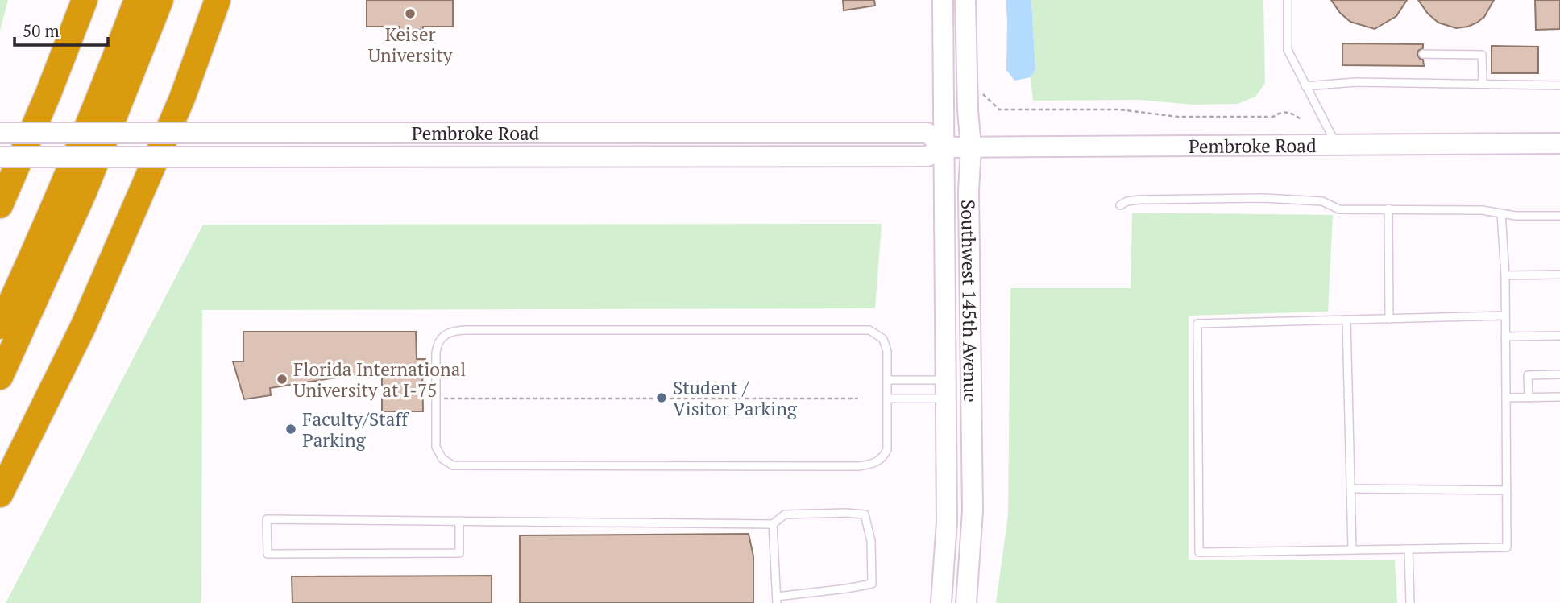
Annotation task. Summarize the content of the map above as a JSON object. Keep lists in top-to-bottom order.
{
  "streets": {
    "main road": ["Pembroke Road", "Southwest 145th Avenue"]
  },
  "crossings": [
    ["Pembroke Road", "Southwest 145th Avenue"]
  ],
  "places": [
    "Keiser University",
    "Florida International University at I-75",
    "Student / Visitor Parking",
    "Faculty/Staff Parking"
  ],
  "scale_bar": "50 m"
}
